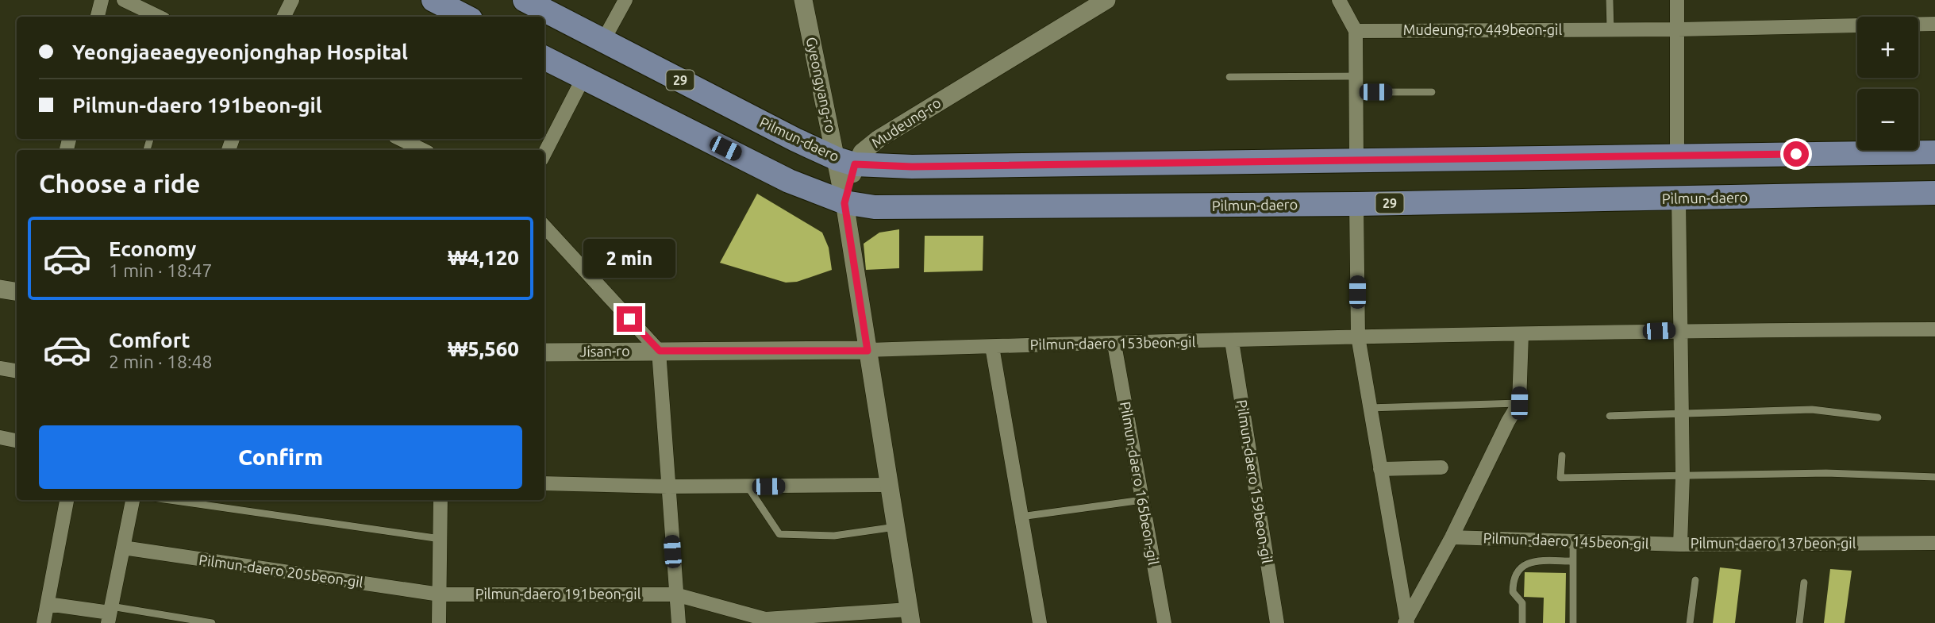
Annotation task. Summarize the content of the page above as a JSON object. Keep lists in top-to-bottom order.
{
  "streets": {
    "main road": ["29", "Pilmun-daero"],
    "street": [
      "Mudeung-ro 449beon-gil",
      "Gyeongyang-ro",
      "Mudeung-ro",
      "Pilmun-daero 153beon-gil",
      "Jisan-ro",
      "Pilmun-daero 159beon-gil",
      "Pilmun-daero 165beon-gil",
      "Pilmun-daero 145beon-gil",
      "Pilmun-daero 137beon-gil",
      "Pilmun-daero 205beon-gil",
      "Pilmun-daero 191beon-gil"
    ]
  },
  "crossings": [
    ["Gyeongyang-ro", "Mudeung-ro"],
    ["Gyeongyang-ro", "Pilmun-daero"],
    ["Mudeung-ro", "Pilmun-daero"],
    ["Pilmun-daero", "Pilmun-daero 137beon-gil"],
    ["Pilmun-daero 153beon-gil", "Jisan-ro"],
    ["Pilmun-daero 153beon-gil", "Pilmun-daero 159beon-gil"],
    ["Pilmun-daero 153beon-gil", "Pilmun-daero 165beon-gil"],
    ["Pilmun-daero 145beon-gil", "Pilmun-daero 137beon-gil"],
    ["Pilmun-daero 205beon-gil", "Pilmun-daero 191beon-gil"]
  ],
  "page": {
    "map_buttons": ["+", "−"],
    "banner": ["Yeongjaeaegyeonjonghap Hospital", "Pilmun-daero 191beon-gil"],
    "heading": "Choose a ride",
    "list": [
      {
        "name": "Economy",
        "note": "1 min · 18:47",
        "value": "₩4,120"
      },
      {
        "name": "Comfort",
        "note": "2 min · 18:48",
        "value": "₩5,560"
      }
    ],
    "bubble": "2 min",
    "buttons": "Confirm"
  }
}
